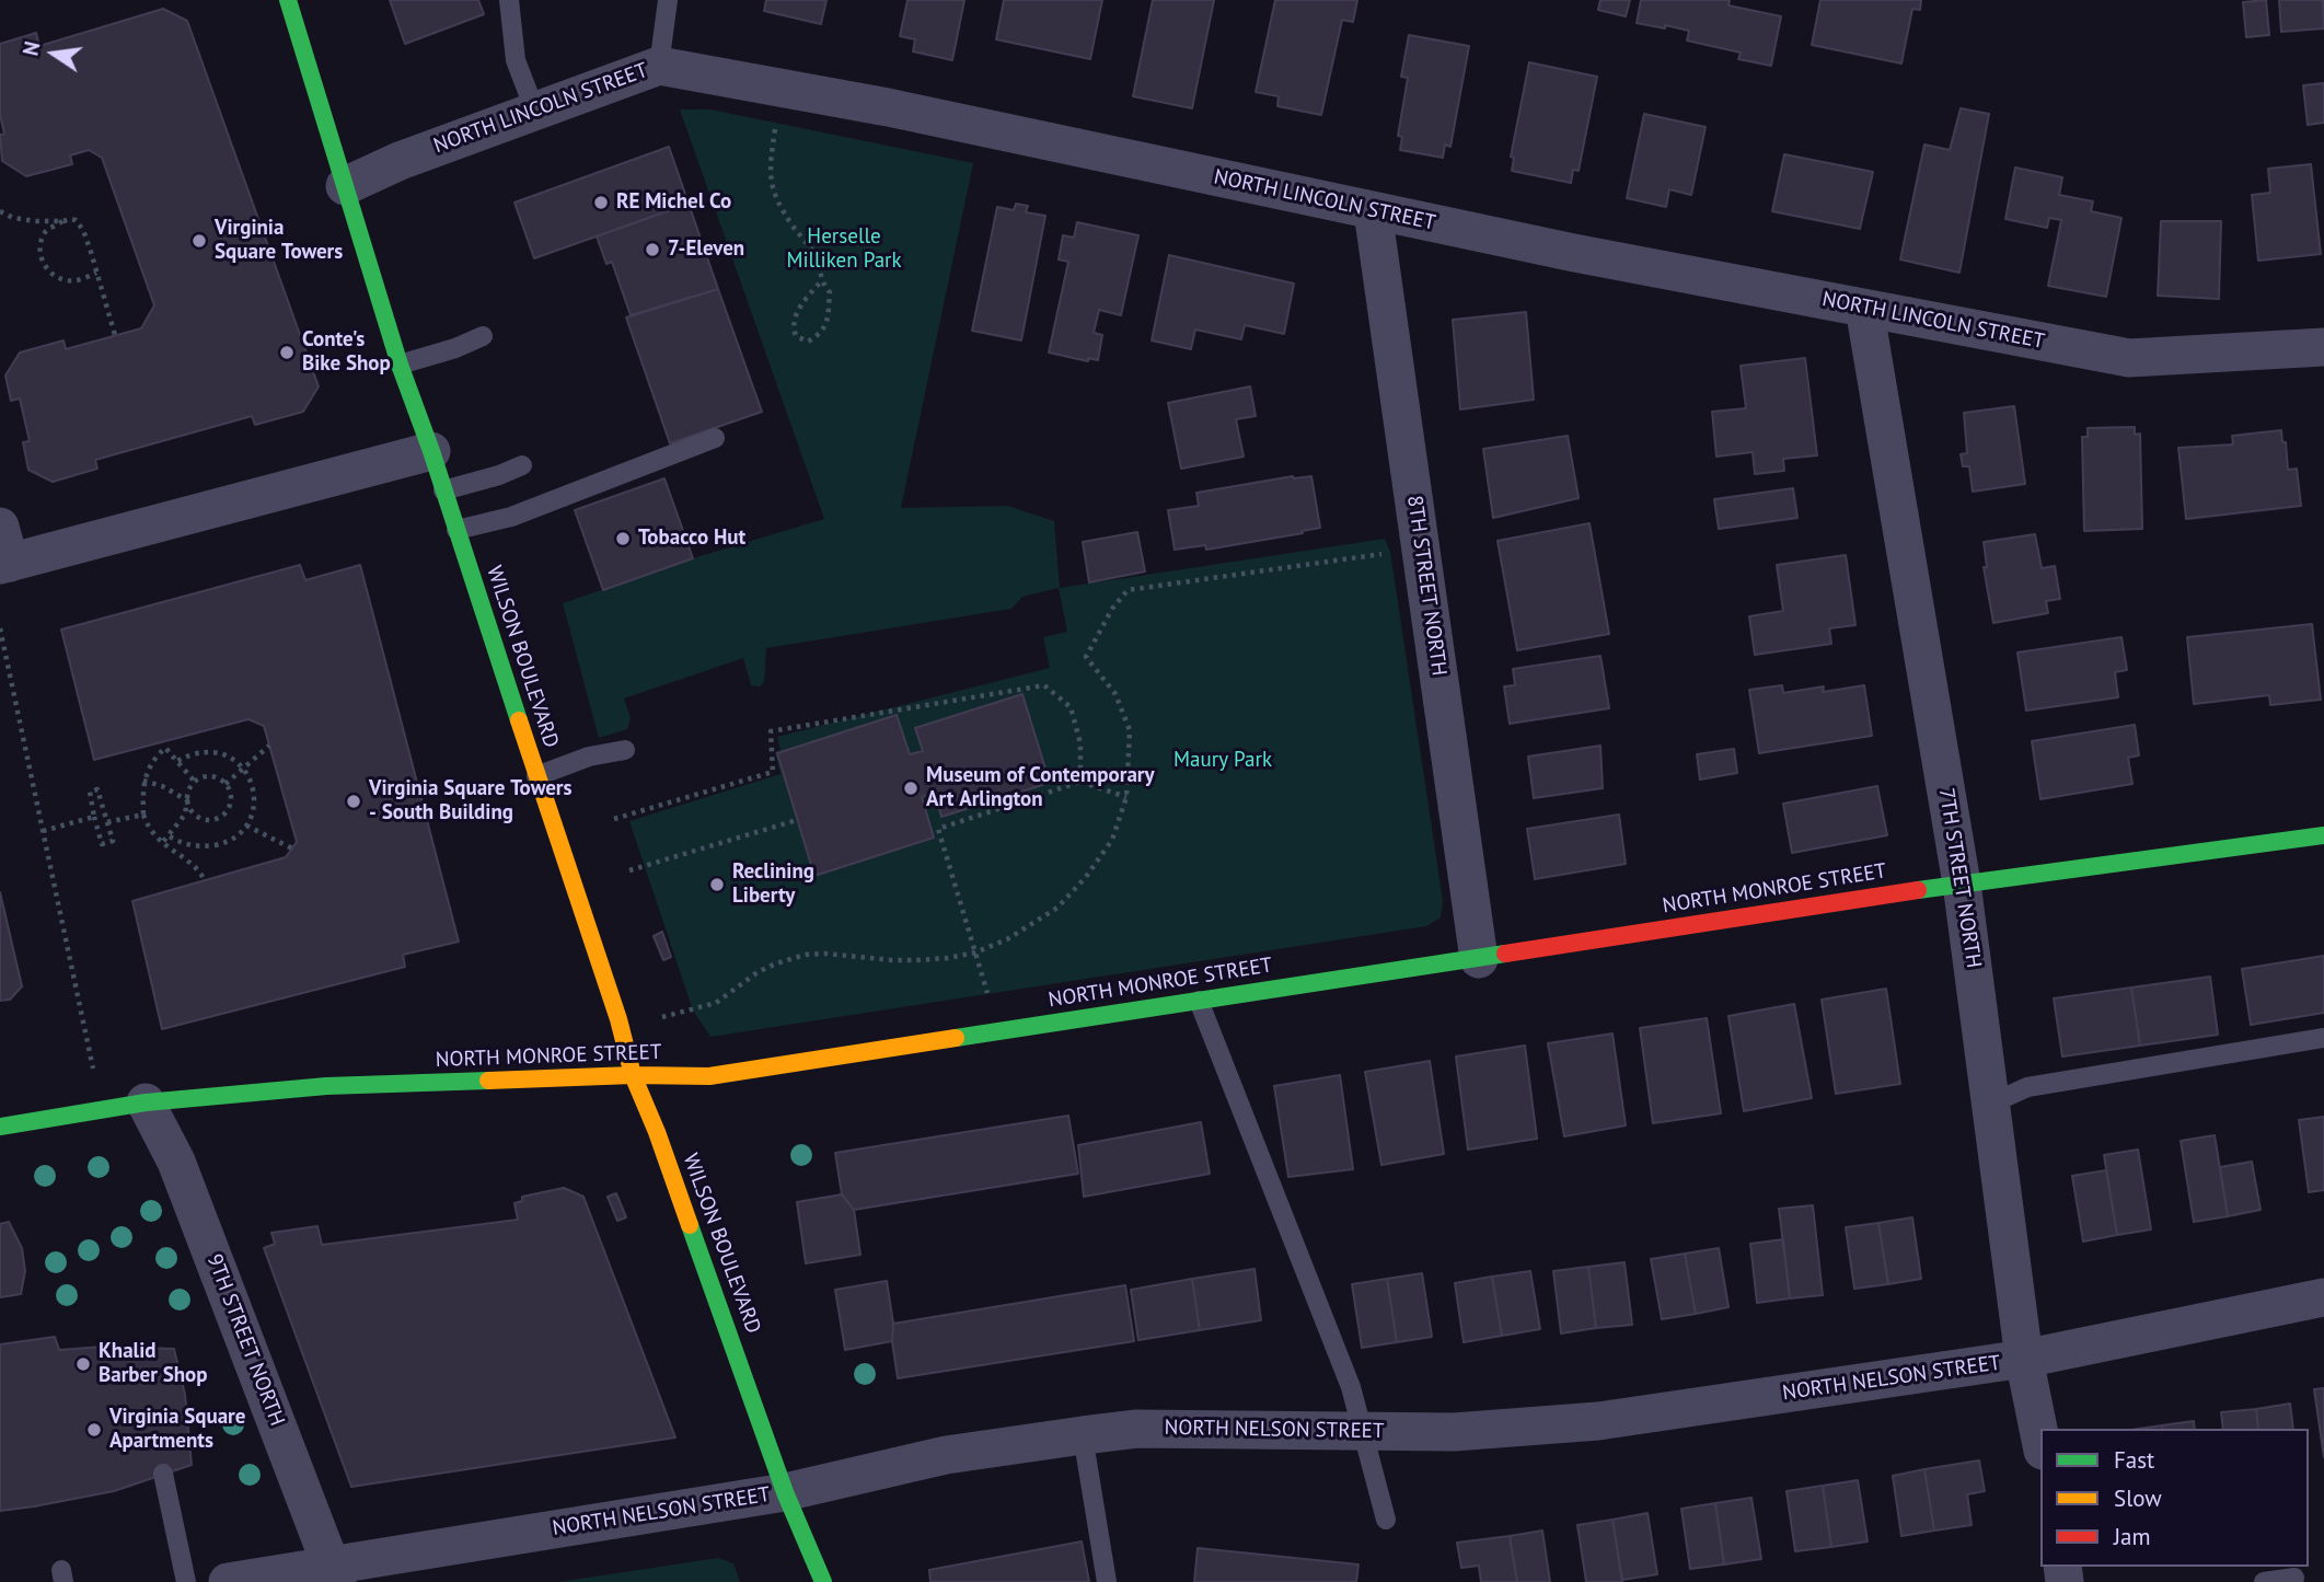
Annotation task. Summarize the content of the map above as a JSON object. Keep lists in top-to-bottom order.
{
  "streets": {
    "street": [
      "NORTH LINCOLN STREET",
      "8TH STREET NORTH",
      "WILSON BOULEVARD",
      "7TH STREET NORTH",
      "NORTH MONROE STREET",
      "9TH STREET NORTH",
      "NORTH NELSON STREET"
    ]
  },
  "crossings": [
    ["NORTH LINCOLN STREET", "8TH STREET NORTH"],
    ["NORTH LINCOLN STREET", "WILSON BOULEVARD"],
    ["NORTH LINCOLN STREET", "7TH STREET NORTH"],
    ["8TH STREET NORTH", "NORTH MONROE STREET"],
    ["WILSON BOULEVARD", "NORTH MONROE STREET"],
    ["WILSON BOULEVARD", "NORTH NELSON STREET"],
    ["7TH STREET NORTH", "NORTH MONROE STREET"],
    ["7TH STREET NORTH", "NORTH NELSON STREET"],
    ["NORTH MONROE STREET", "9TH STREET NORTH"],
    ["9TH STREET NORTH", "NORTH NELSON STREET"]
  ],
  "parks": ["Herselle Milliken Park", "Maury Park"],
  "places": [
    "RE Michel Co",
    "Virginia Square Towers",
    "7-Eleven",
    "Conte's Bike Shop",
    "Tobacco Hut",
    "Museum of Contemporary Art Arlington",
    "Virginia Square Towers - South Building",
    "Reclining Liberty",
    "Khalid Barber Shop",
    "Virginia Square Apartments"
  ],
  "legend": ["Fast", "Slow", "Jam"],
  "north": "left"
}
